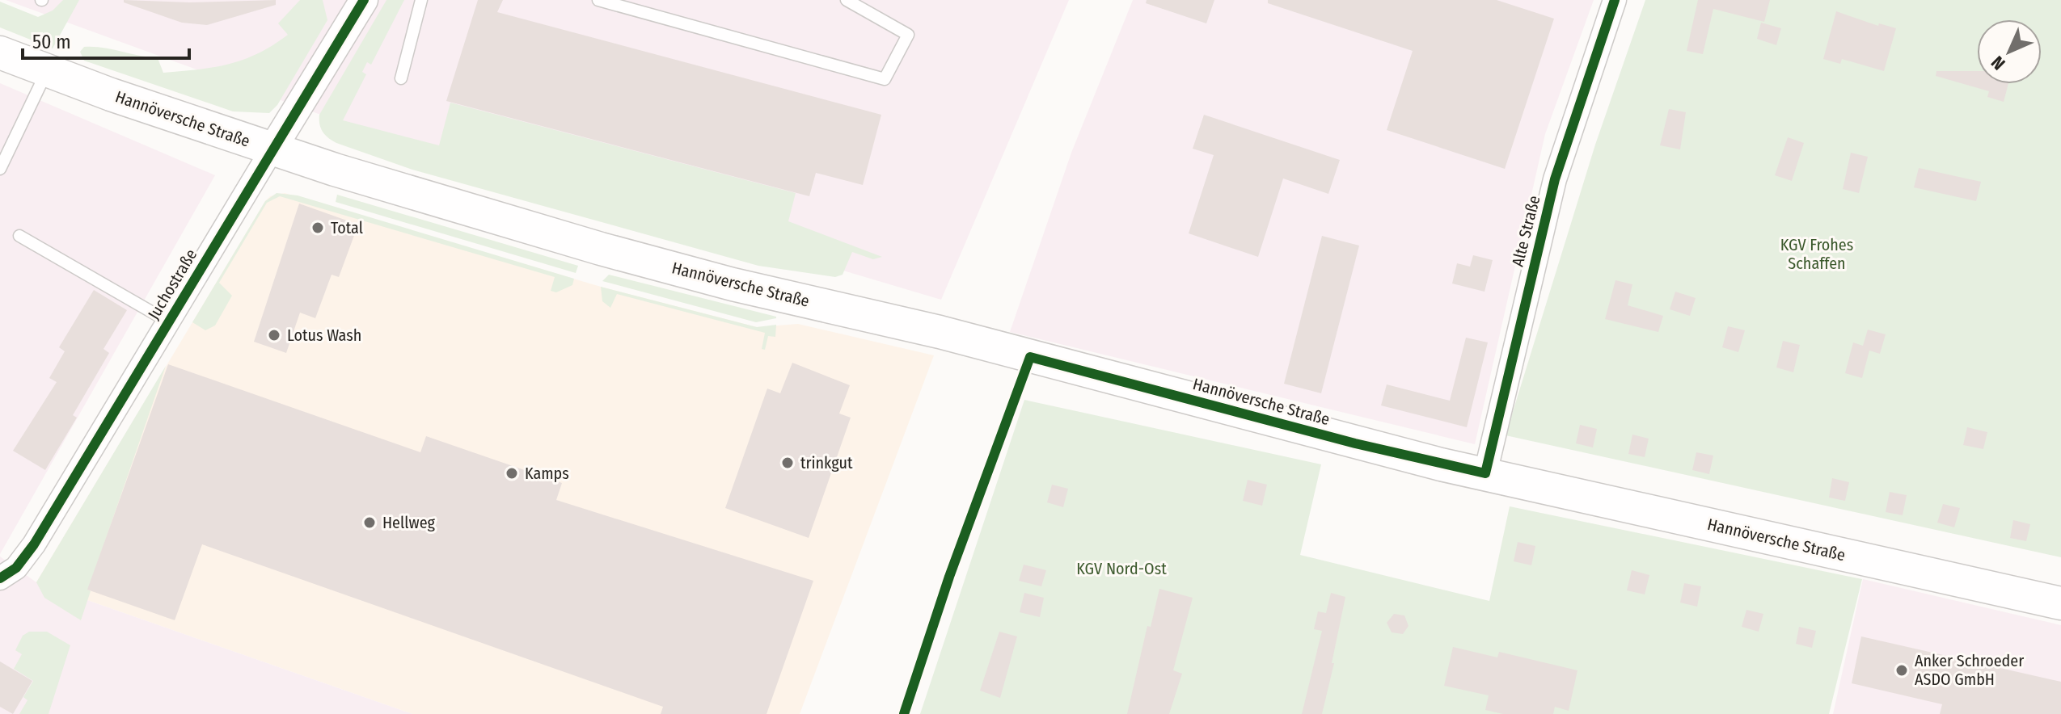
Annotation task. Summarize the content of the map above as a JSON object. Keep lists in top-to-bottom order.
{
  "streets": {
    "main road": ["Hannöversche Straße"],
    "street": ["Alte Straße", "Juchostraße"]
  },
  "crossings": [
    ["Hannöversche Straße", "Alte Straße"],
    ["Hannöversche Straße", "Juchostraße"]
  ],
  "parks": ["KGV Frohes Schaffen", "KGV Nord-Ost"],
  "places": [
    "Total",
    "Lotus Wash",
    "trinkgut",
    "Kamps",
    "Hellweg",
    "Anker Schroeder ASDO GmbH"
  ],
  "scale_bar": "50 m",
  "north": "bottom left"
}
